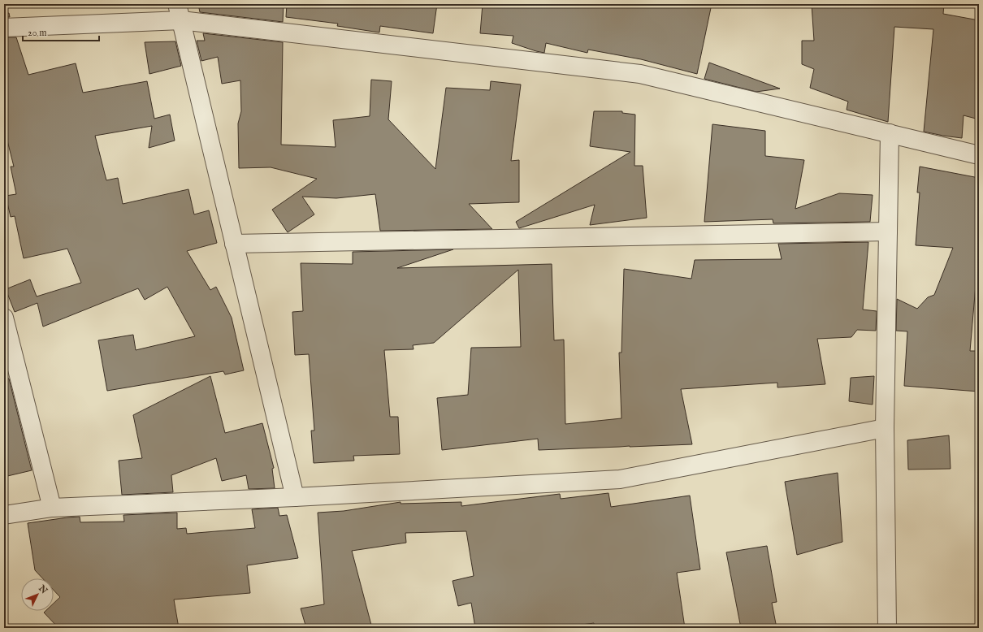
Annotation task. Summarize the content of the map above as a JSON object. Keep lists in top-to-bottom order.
{
  "scale_bar": "20 m",
  "north": "top right"
}
